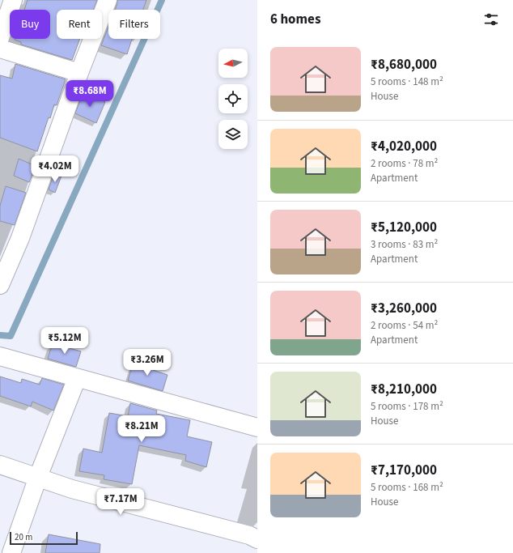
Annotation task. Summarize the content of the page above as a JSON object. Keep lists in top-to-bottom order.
{
  "scale_bar": "20 m",
  "north": "left",
  "page": {
    "heading": "6 homes",
    "chip": ["Buy", "Rent", "Filters"],
    "list": [
      {
        "name": "₹8,680,000",
        "note": "5 rooms · 148 m² · House"
      },
      {
        "name": "₹4,020,000",
        "note": "2 rooms · 78 m² · Apartment"
      },
      {
        "name": "₹5,120,000",
        "note": "3 rooms · 83 m² · Apartment"
      },
      {
        "name": "₹3,260,000",
        "note": "2 rooms · 54 m² · Apartment"
      },
      {
        "name": "₹8,210,000",
        "note": "5 rooms · 178 m² · House"
      },
      {
        "name": "₹7,170,000",
        "note": "5 rooms · 168 m² · House"
      }
    ],
    "price": [
      "₹8.68M",
      "₹4.02M",
      "₹5.12M",
      "₹3.26M",
      "₹8.21M",
      "₹7.17M"
    ],
    "scale": "20 m"
  }
}
